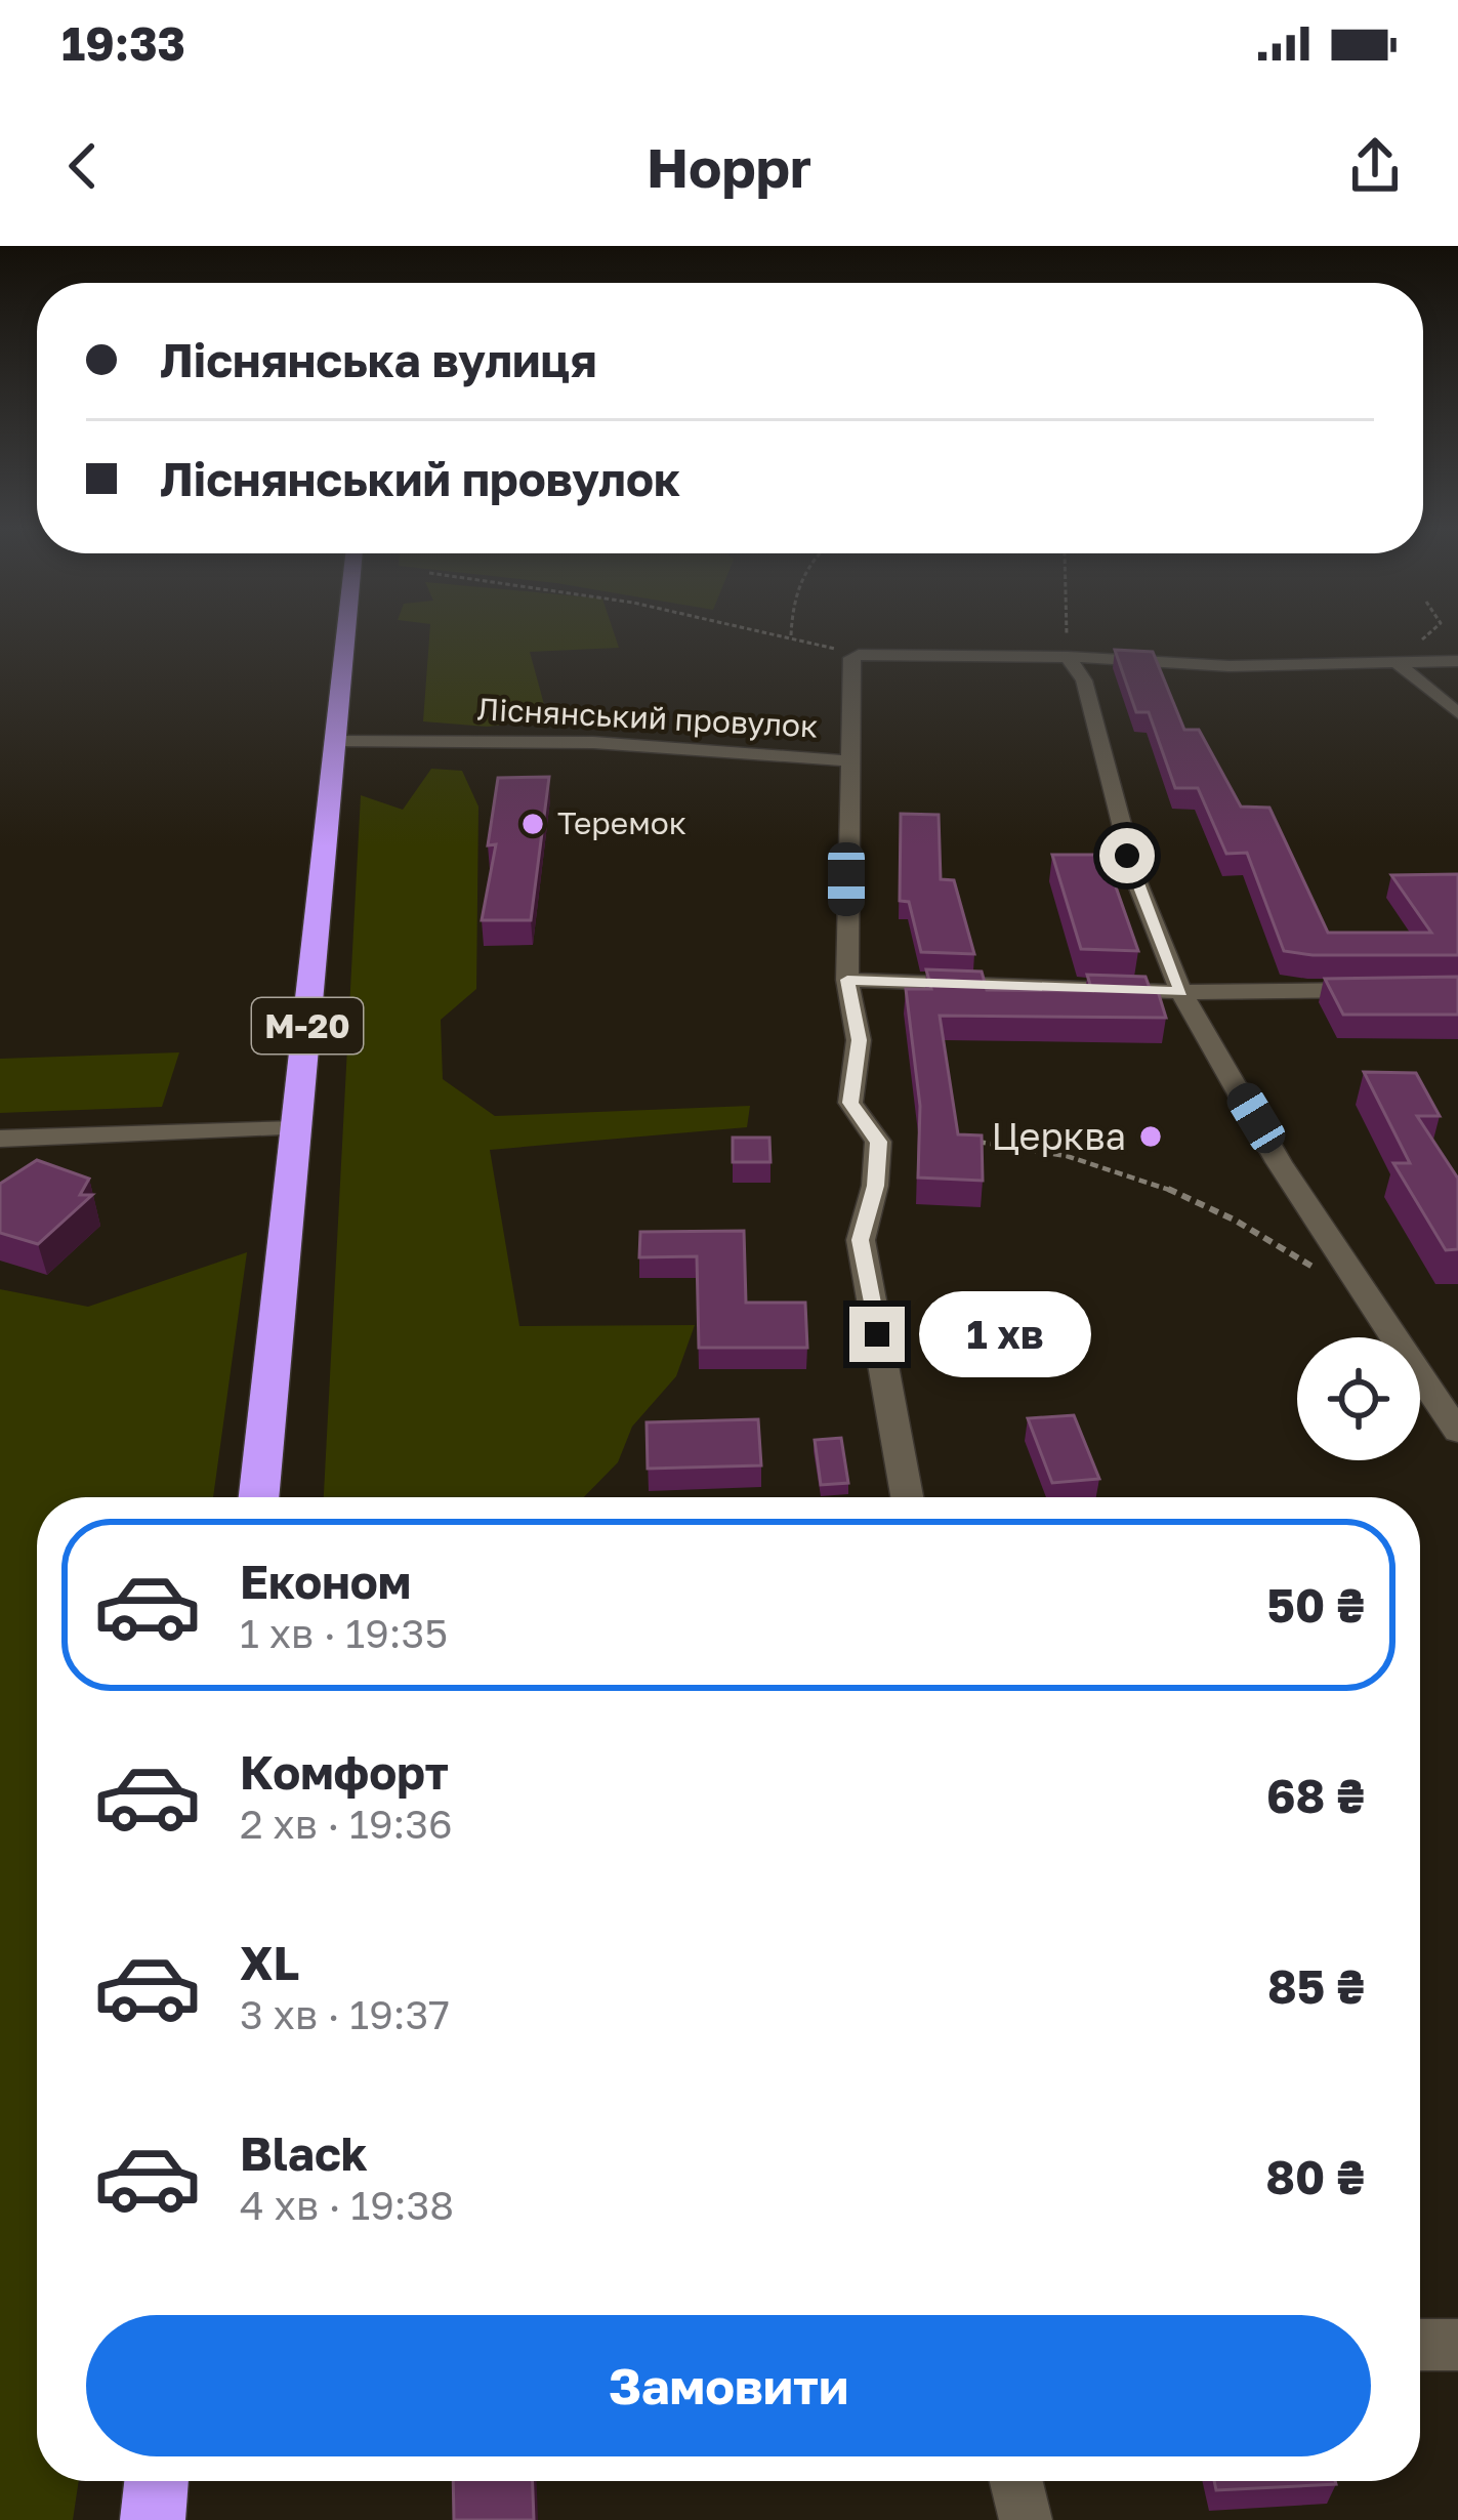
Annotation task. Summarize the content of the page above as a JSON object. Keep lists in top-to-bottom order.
{
  "streets": {
    "highway": ["М-20"],
    "street": ["Ліснянський провулок"]
  },
  "crossings": [
    ["Ліснянський провулок", "М-20"]
  ],
  "places": ["Теремок", "Церква"],
  "page": {
    "status": "19:33",
    "header": "Hoppr",
    "banner": ["Ліснянська вулиця", "Ліснянський провулок"],
    "bubble": "1 хв",
    "list": [
      {
        "name": "Економ",
        "note": "1 хв · 19:35",
        "value": "50 ₴"
      },
      {
        "name": "Комфорт",
        "note": "2 хв · 19:36",
        "value": "68 ₴"
      },
      {
        "name": "XL",
        "note": "3 хв · 19:37",
        "value": "85 ₴"
      },
      {
        "name": "Black",
        "note": "4 хв · 19:38",
        "value": "80 ₴"
      }
    ],
    "buttons": "Замовити"
  }
}
